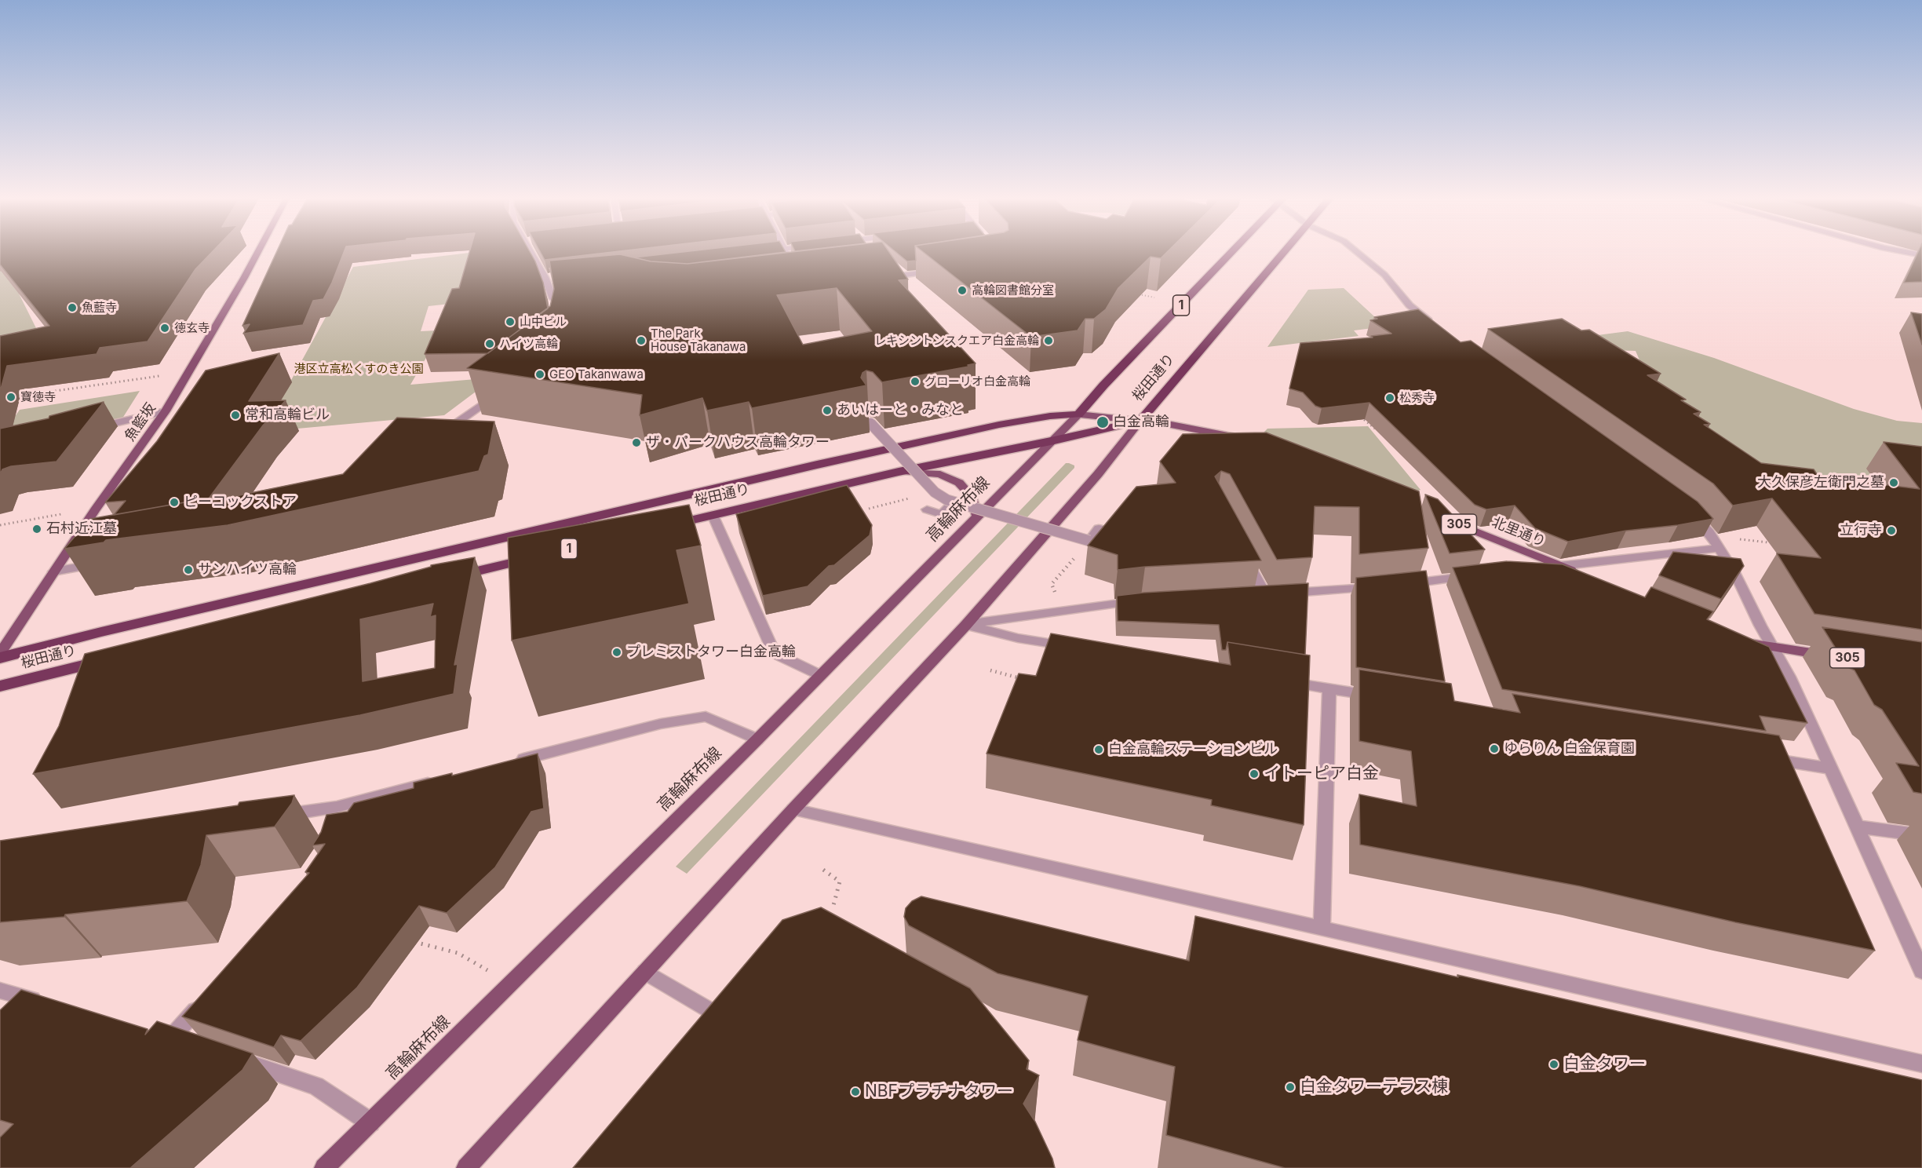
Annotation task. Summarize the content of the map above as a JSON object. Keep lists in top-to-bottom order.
{
  "streets": {
    "highway": ["1", "桜田通り"],
    "main road": [
      "魚籃坂",
      "高輪麻布線",
      "305",
      "北里通り"
    ]
  },
  "crossings": [
    ["桜田通り", "高輪麻布線"]
  ],
  "parks": ["港区立高松くすのき公園"],
  "places": [
    "高輪図書館分室",
    "魚藍寺",
    "山中ビル",
    "徳玄寺",
    "The Park House Takanawa",
    "レキシントンスクエア白金高輪",
    "ハイツ高輪",
    "GEO Takanwawa",
    "グローリオ白金高輪",
    "寶徳寺",
    "松秀寺",
    "あいはーと・みなと",
    "常和高輪ビル",
    "白金高輪",
    "ザ・パークハウス高輪タワー",
    "大久保彦左衛門之墓",
    "ピーコックストア",
    "石村近江墓",
    "立行寺",
    "サンハイツ高輪",
    "プレミストタワー白金高輪",
    "ゆらりん 白金保育園",
    "白金高輪ステーションビル",
    "イトーピア白金",
    "白金タワー",
    "白金タワーテラス棟",
    "NBFプラチナタワー"
  ]
}
